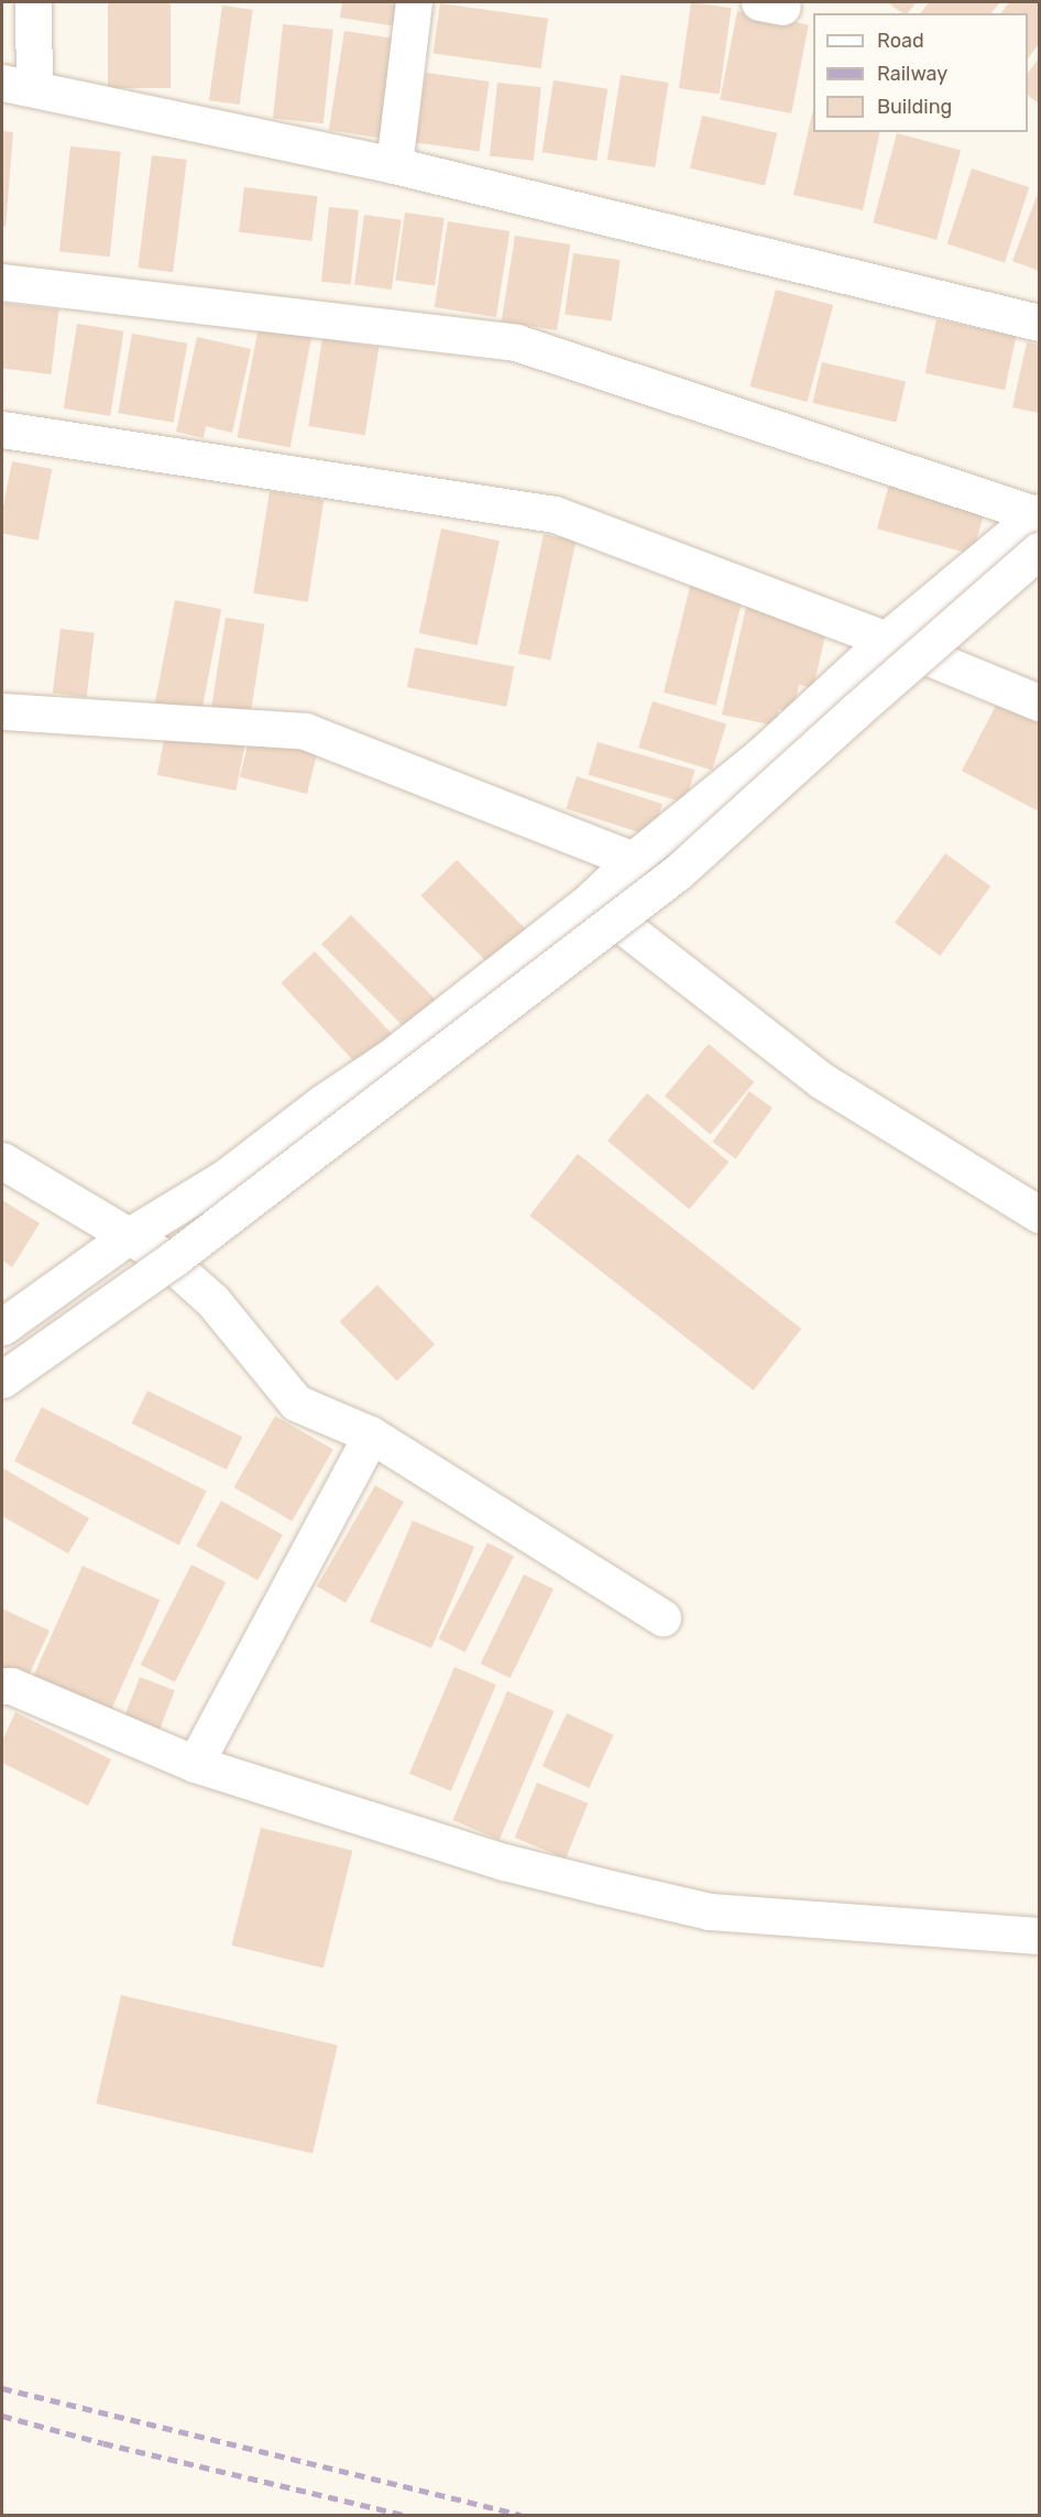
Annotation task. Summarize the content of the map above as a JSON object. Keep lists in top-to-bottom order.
{
  "legend": ["Road", "Railway", "Building"]
}
